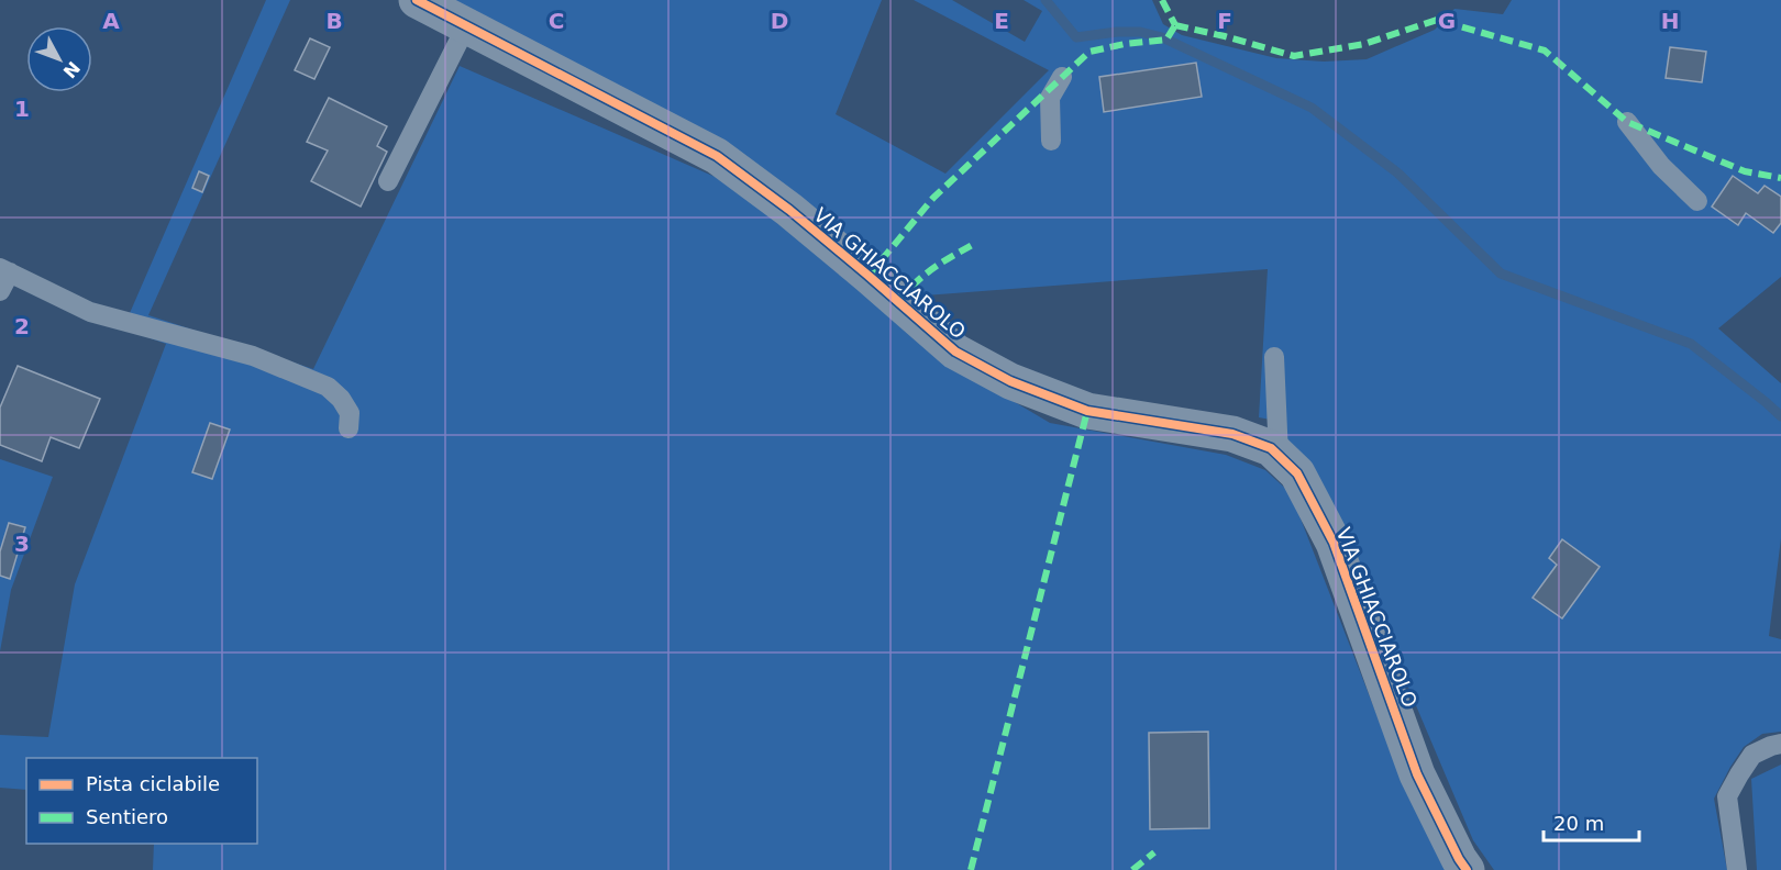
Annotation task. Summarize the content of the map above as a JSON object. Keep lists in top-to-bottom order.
{
  "streets": {
    "street": ["VIA GHIACCIAROLO"]
  },
  "legend": ["Pista ciclabile", "Sentiero"],
  "scale_bar": "20 m",
  "north": "bottom right",
  "grid": {
    "columns": [
      "A",
      "B",
      "C",
      "D",
      "E",
      "F",
      "G",
      "H"
    ],
    "rows": ["1", "2", "3"]
  }
}
